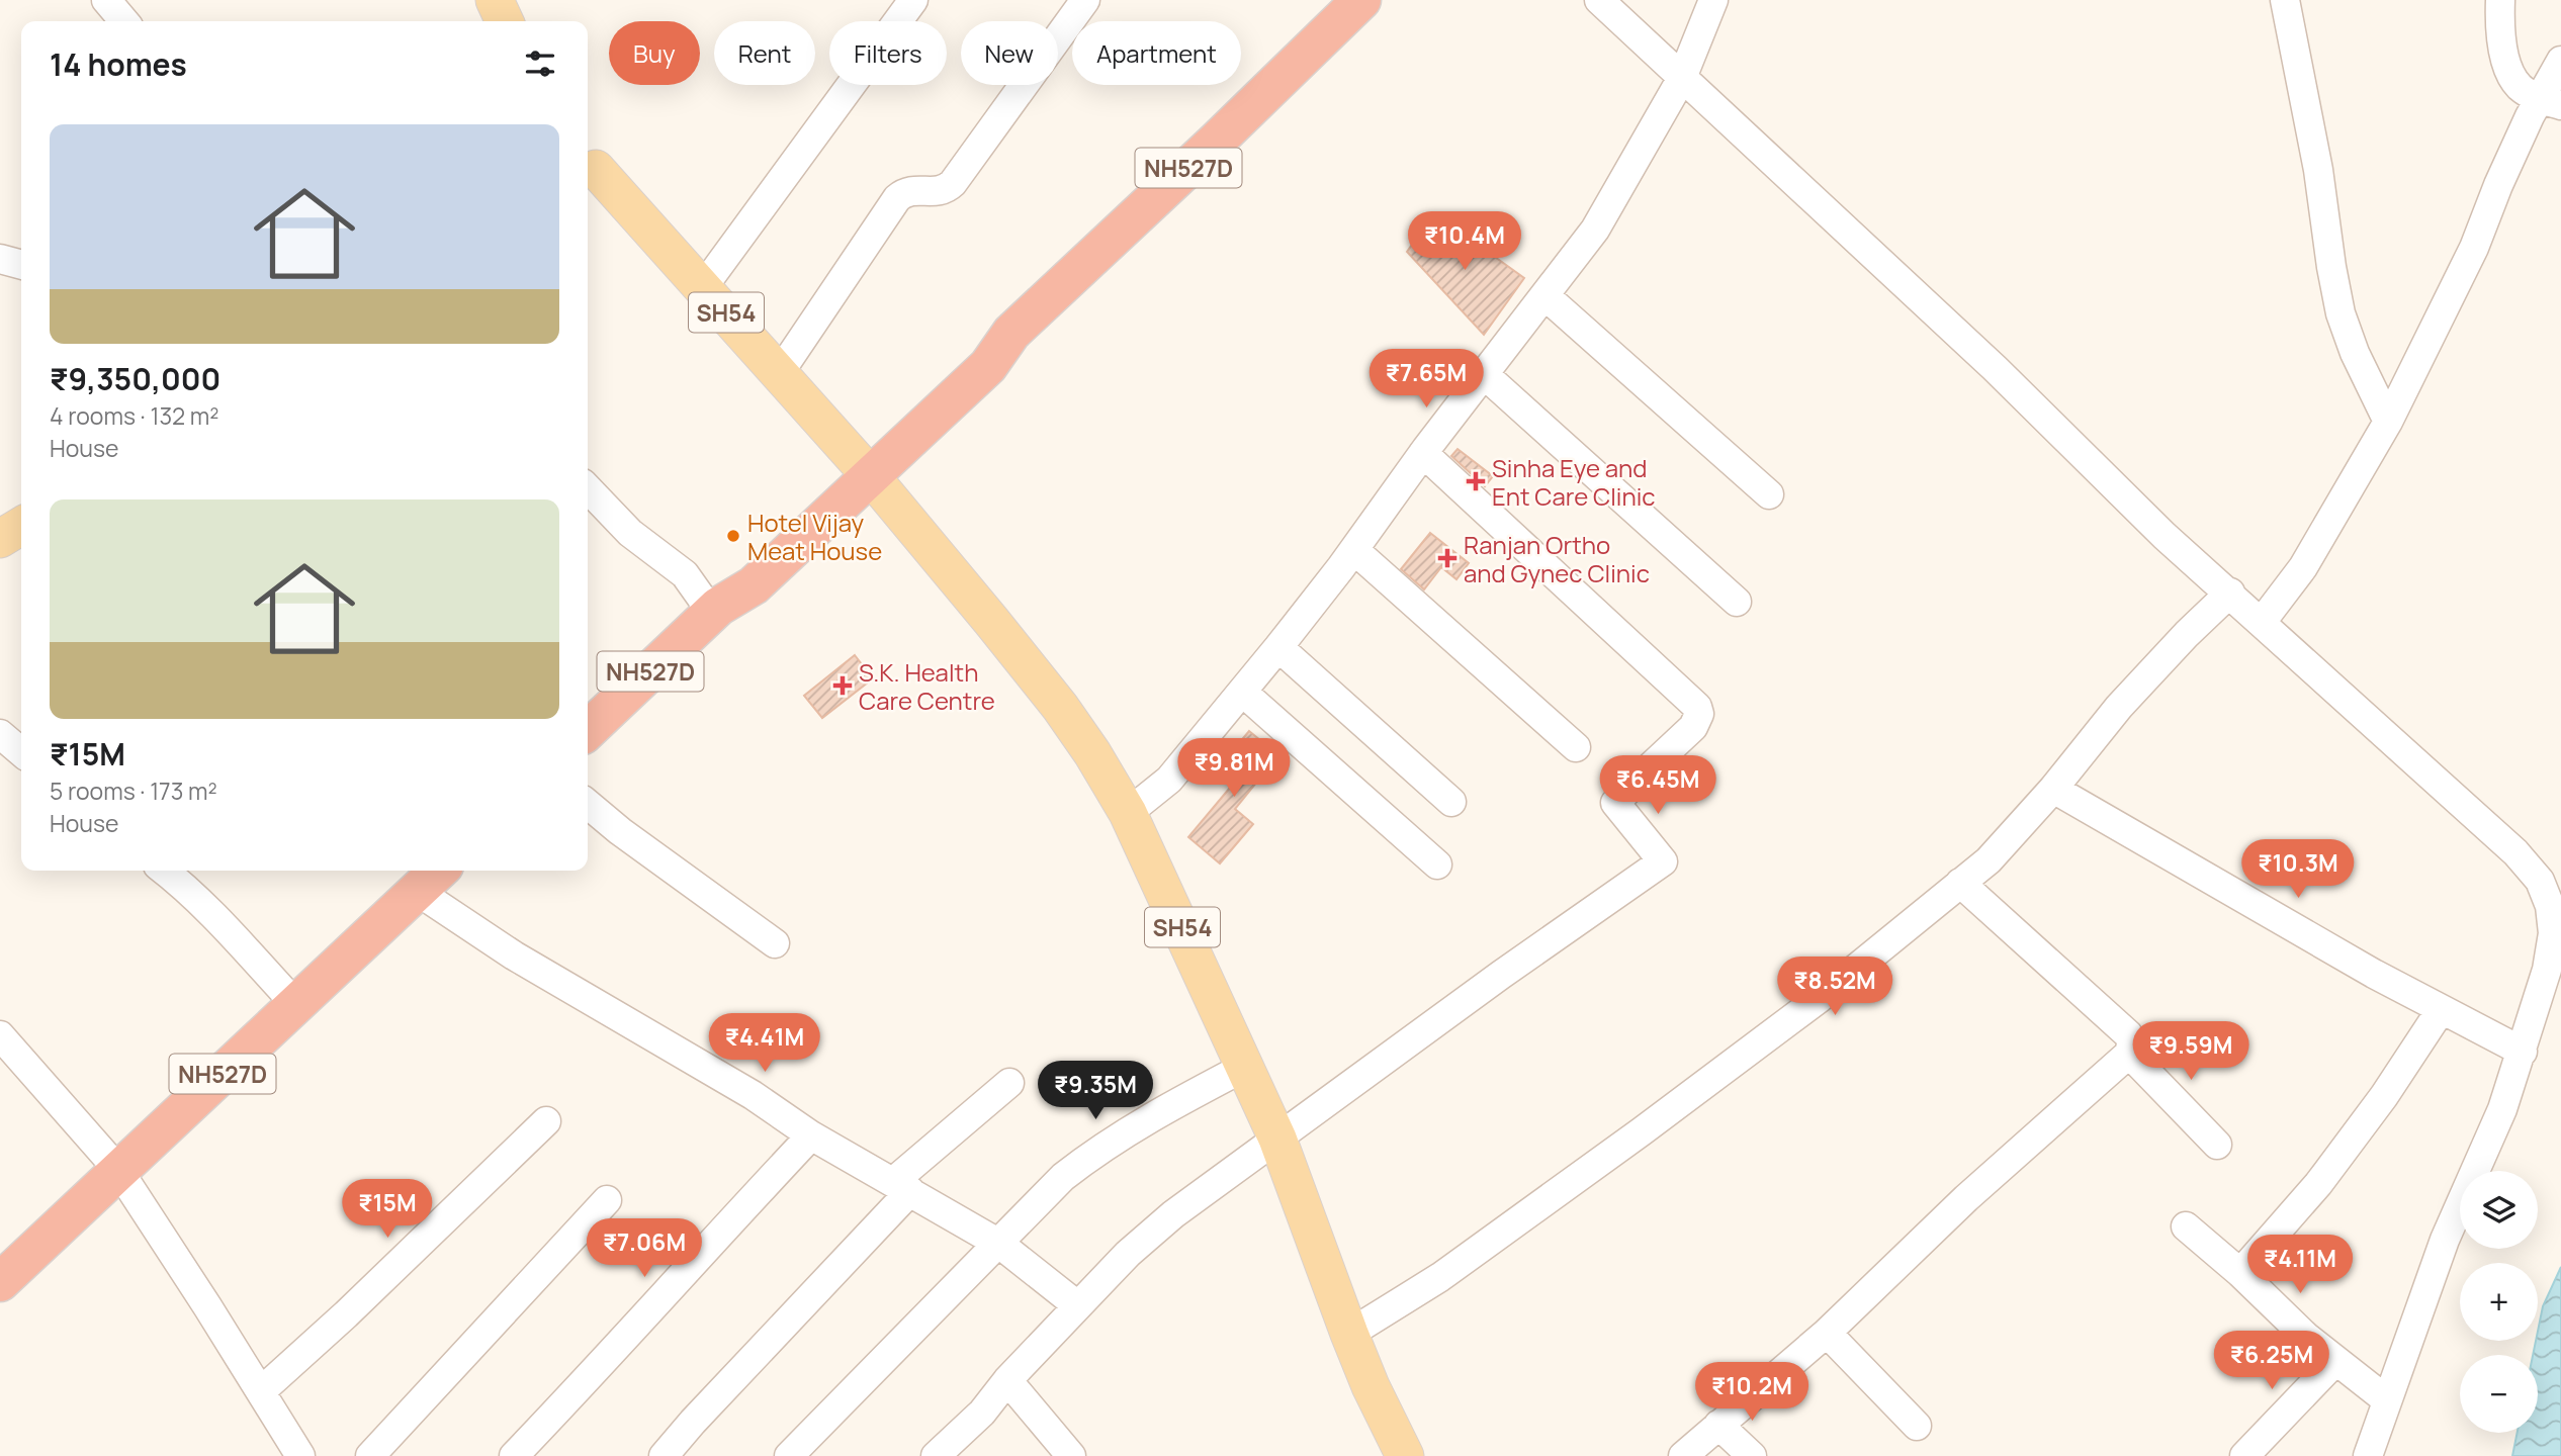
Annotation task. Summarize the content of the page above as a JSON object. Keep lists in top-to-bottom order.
{
  "streets": {
    "highway": ["NH527D"],
    "main road": ["SH54"]
  },
  "crossings": [
    ["NH527D", "SH54"]
  ],
  "places": {
    "health": ["Sinha Eye and Ent Care Clinic", "Ranjan Ortho and Gynec Clinic", "S.K. Health Care Centre"],
    "other": ["Hotel Vijay Meat House"]
  },
  "page": {
    "chip": [
      "Buy",
      "Rent",
      "Filters",
      "New",
      "Apartment"
    ],
    "heading": "14 homes",
    "list": [
      {
        "name": "₹9,350,000",
        "note": "4 rooms · 132 m² · House"
      },
      {
        "name": "₹15M",
        "note": "5 rooms · 173 m² · House"
      }
    ],
    "price": [
      "₹10.4M",
      "₹7.65M",
      "₹9.81M",
      "₹6.45M",
      "₹10.3M",
      "₹8.52M",
      "₹4.41M",
      "₹9.59M",
      "₹9.35M",
      "₹15M",
      "₹7.06M",
      "₹4.11M",
      "₹6.25M",
      "₹10.2M"
    ],
    "map_buttons": ["+", "−"]
  }
}
